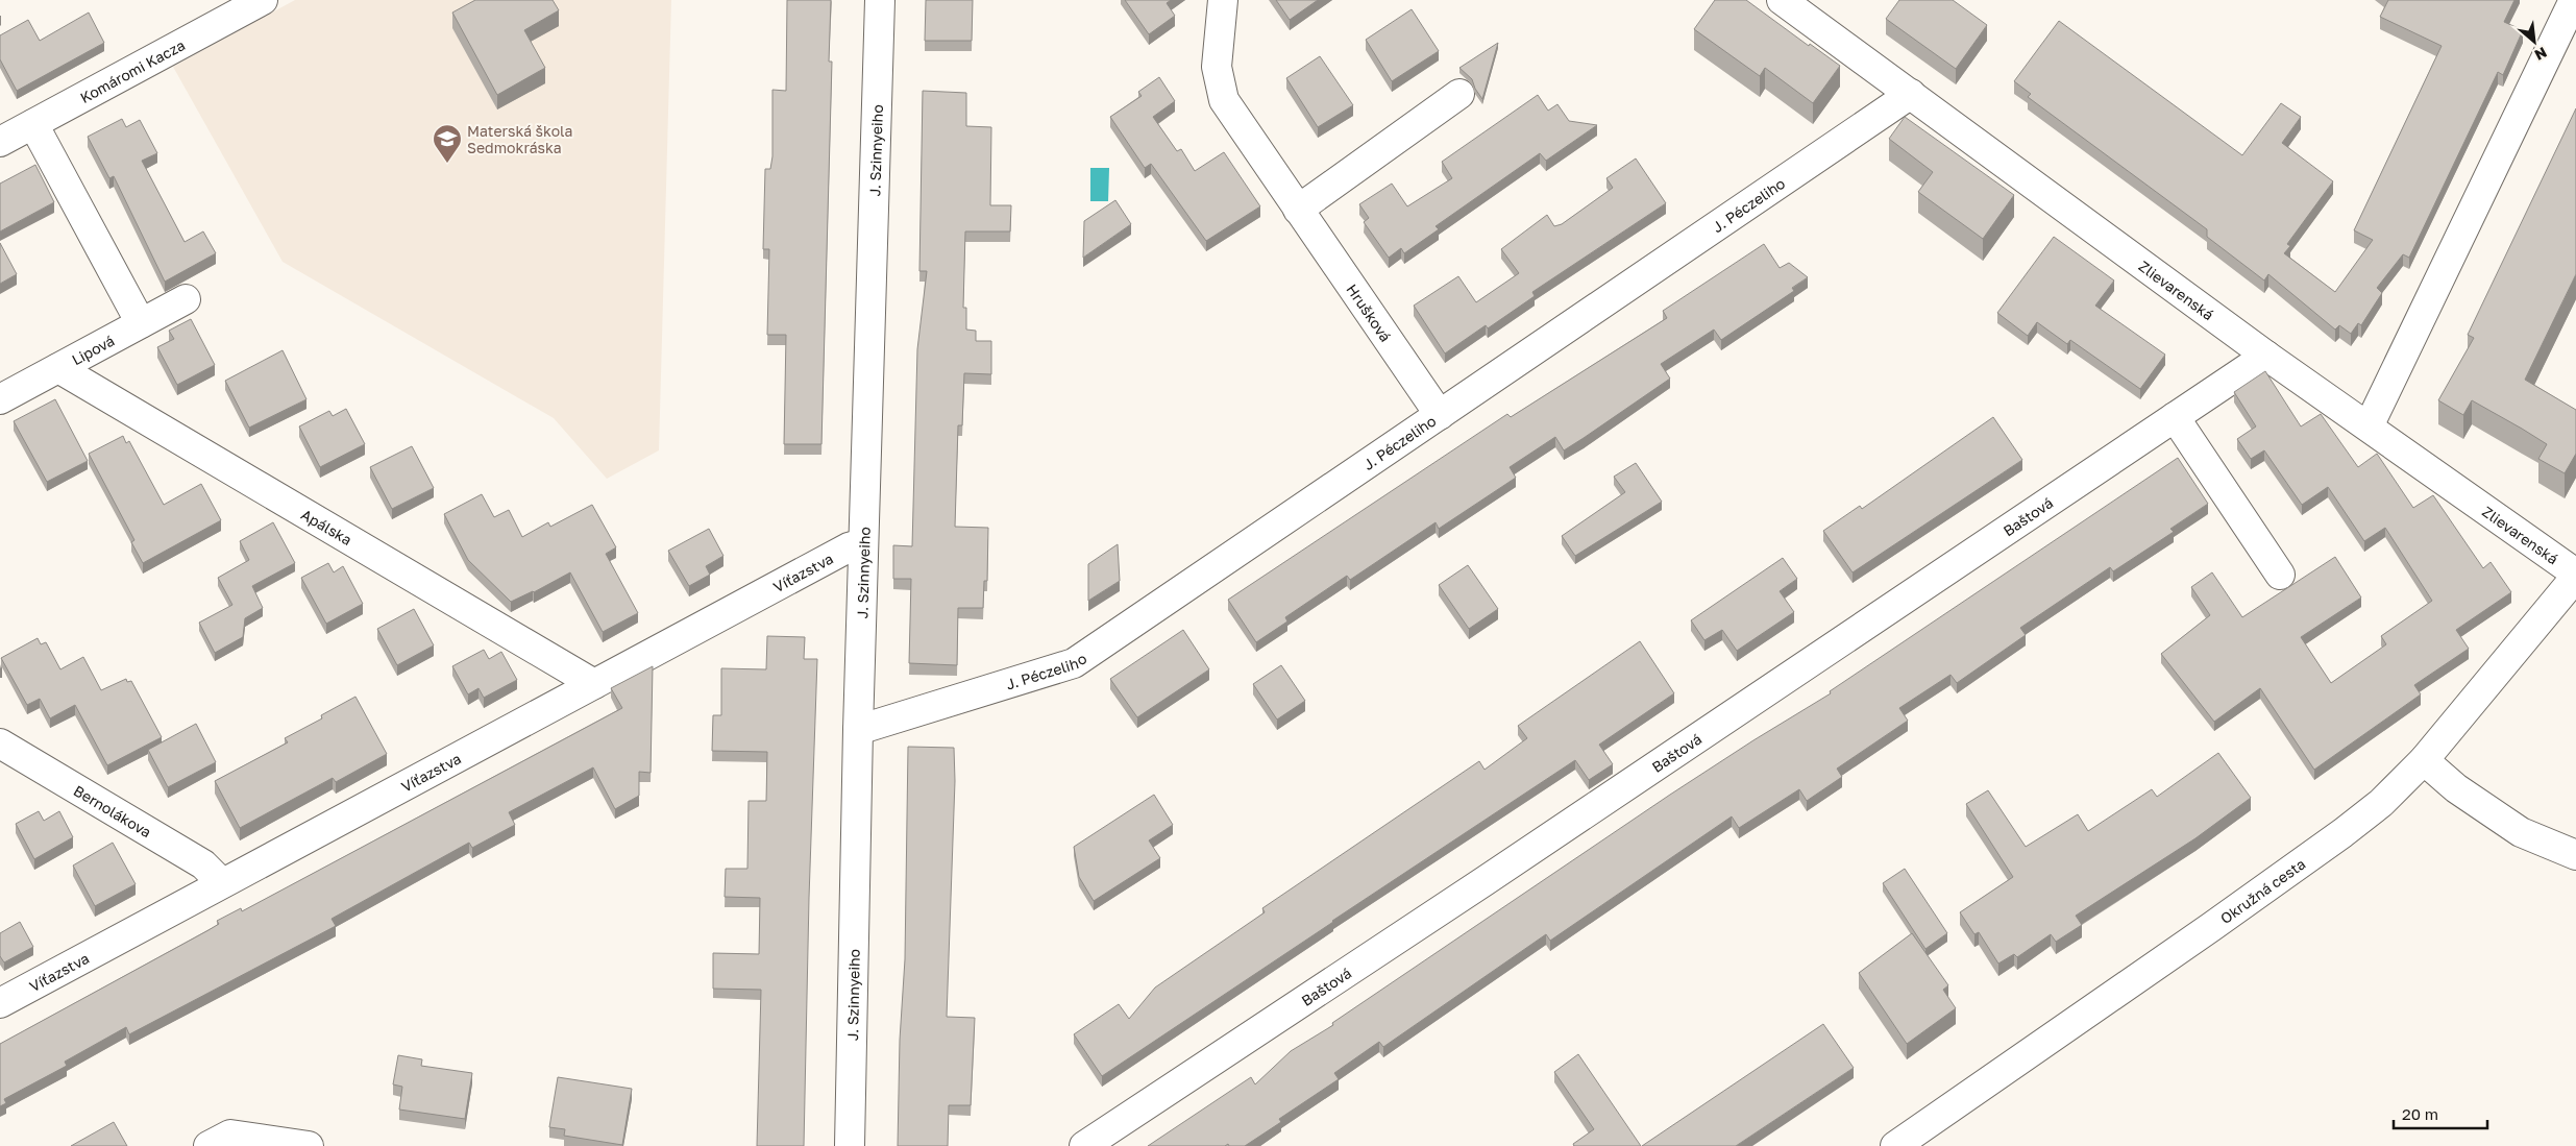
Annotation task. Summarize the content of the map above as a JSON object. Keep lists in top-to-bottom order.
{
  "streets": {
    "street": [
      "Komáromi Kacza",
      "J. Szinnyeiho",
      "J. Péczeliho",
      "Zlievarenská",
      "Hrušková",
      "Lipová",
      "Baštová",
      "Apálska",
      "Víťazstva",
      "Bernolákova",
      "Okružná cesta"
    ]
  },
  "crossings": [
    ["J. Szinnyeiho", "J. Péczeliho"],
    ["J. Szinnyeiho", "Víťazstva"],
    ["J. Péczeliho", "Zlievarenská"],
    ["J. Péczeliho", "Hrušková"],
    ["Zlievarenská", "Baštová"],
    ["Zlievarenská", "Okružná cesta"],
    ["Lipová", "Apálska"],
    ["Apálska", "Víťazstva"],
    ["Víťazstva", "Bernolákova"]
  ],
  "places": {
    "school or university": ["Materská škola Sedmokráska"]
  },
  "scale_bar": "20 m",
  "north": "bottom right"
}
